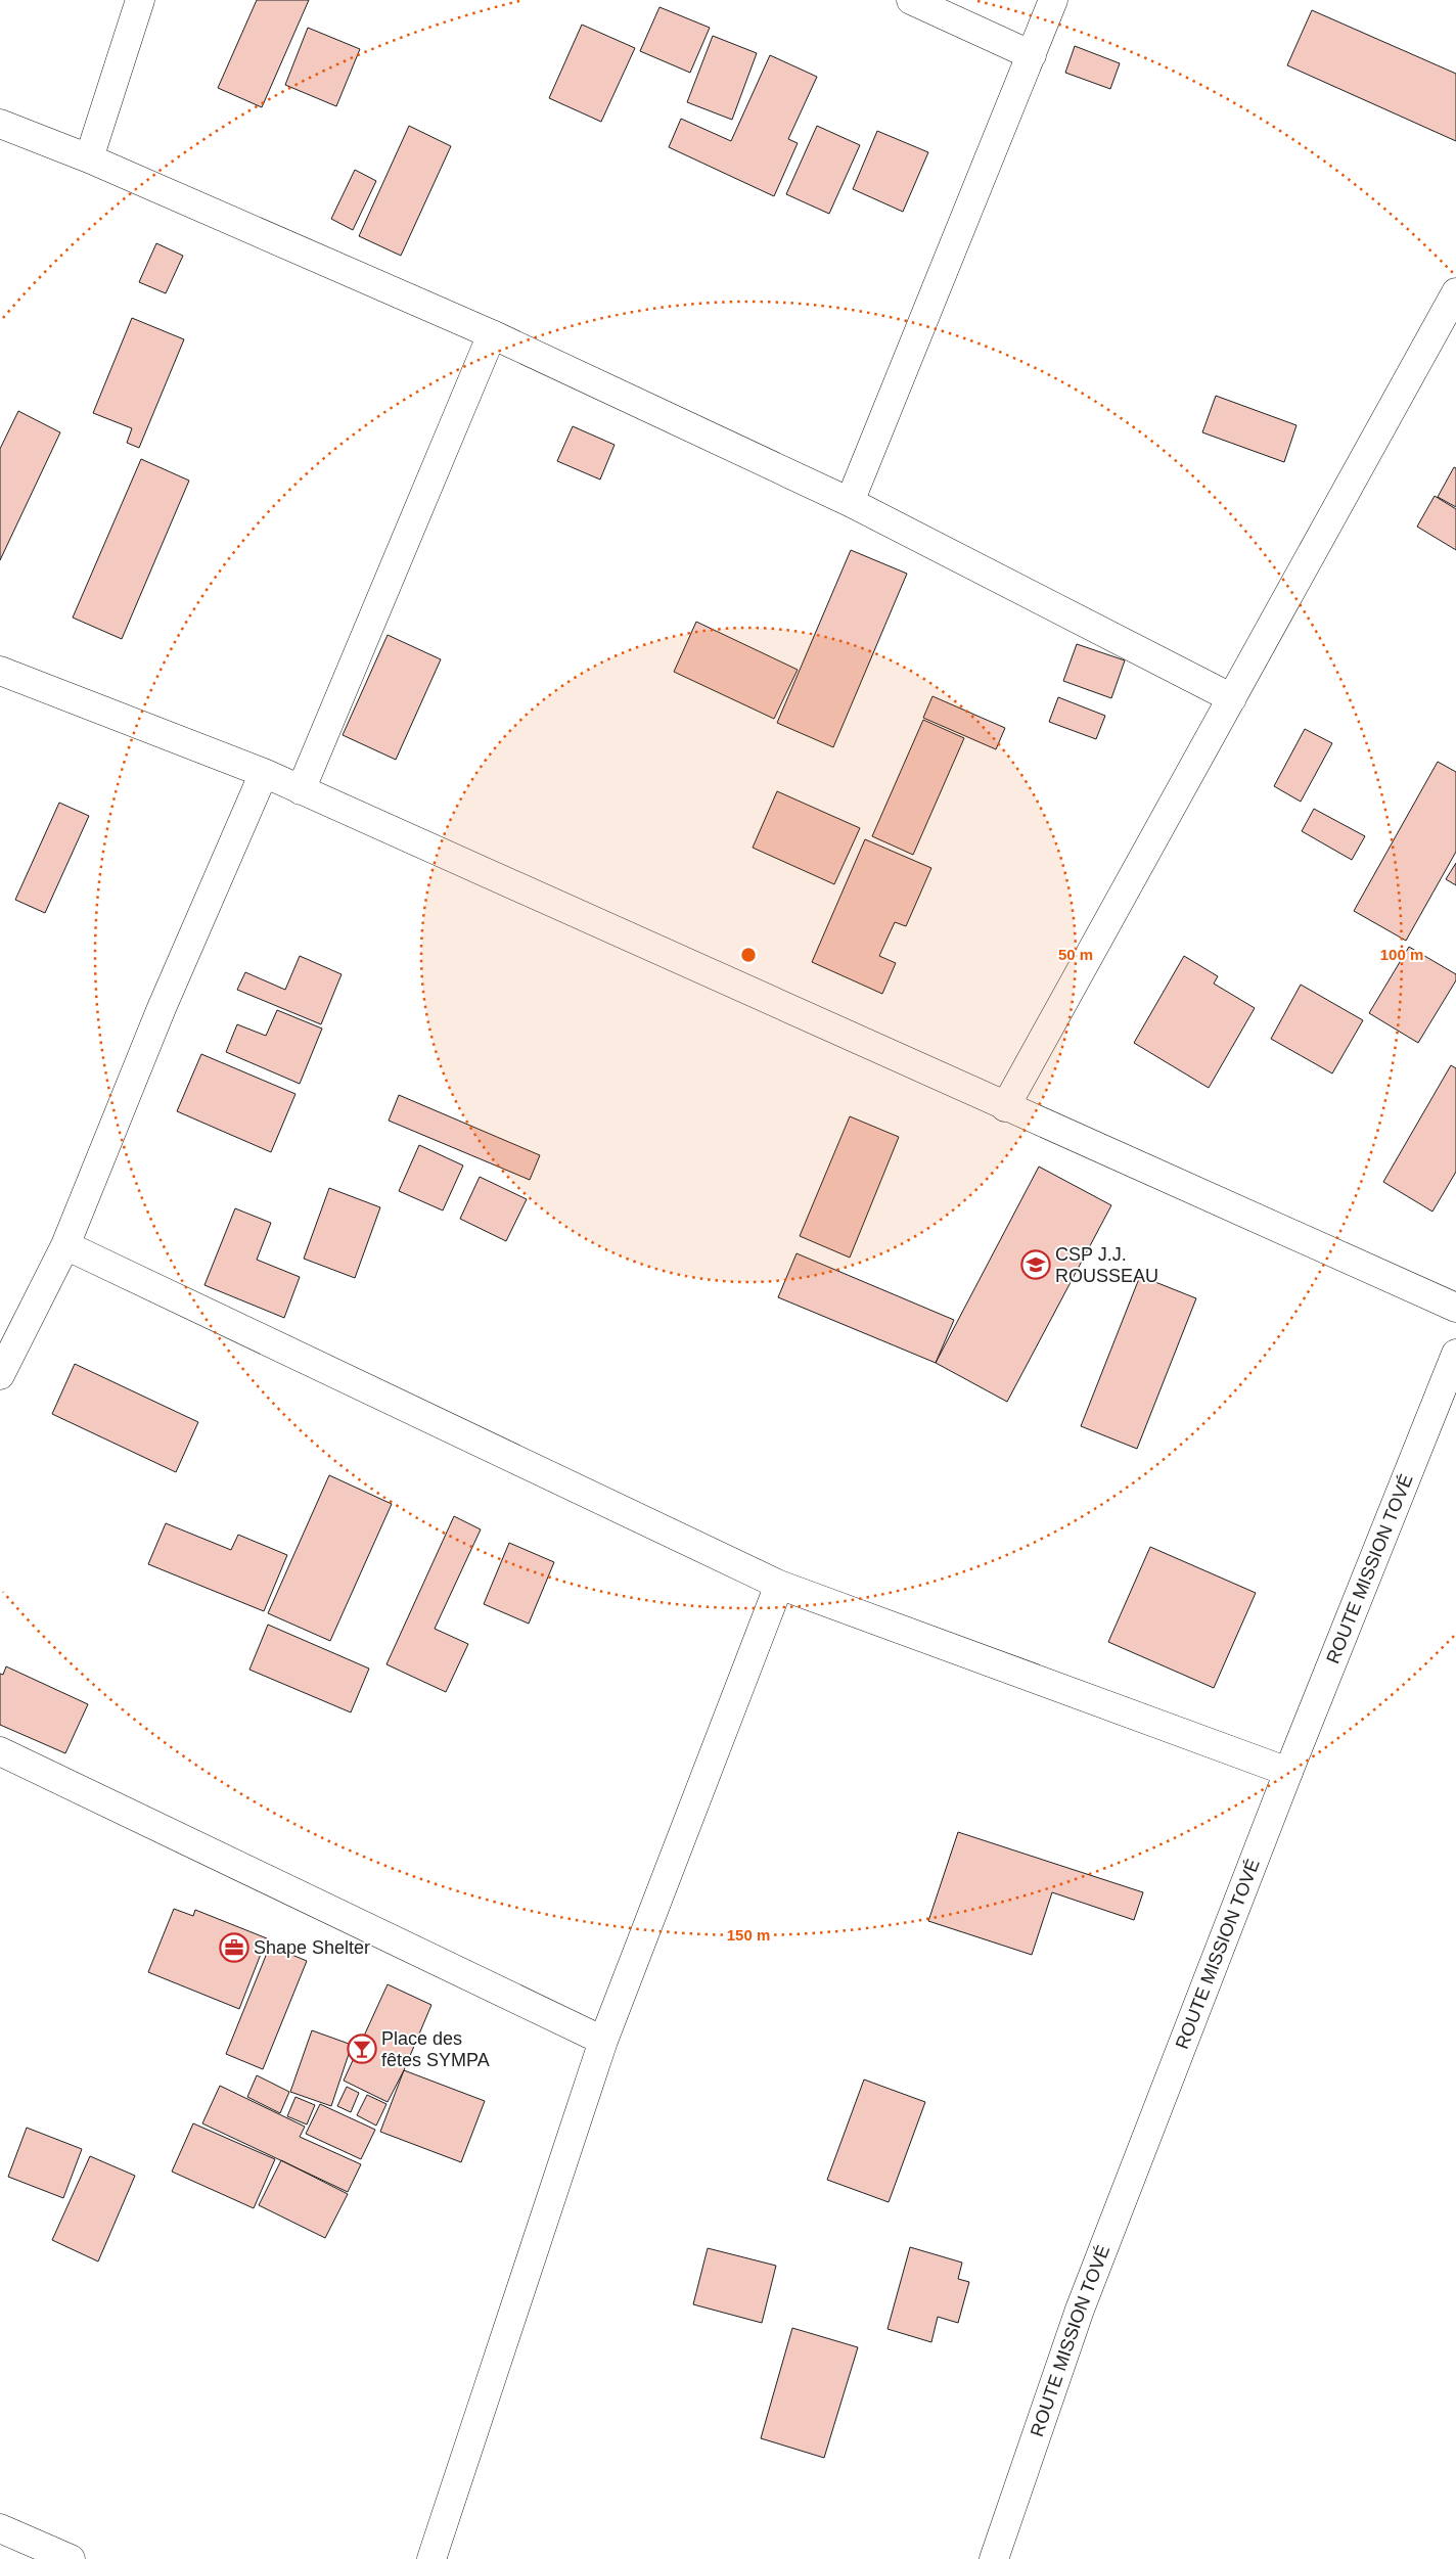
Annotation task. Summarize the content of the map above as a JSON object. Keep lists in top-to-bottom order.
{
  "streets": {
    "street": ["ROUTE MISSION TOVÉ"]
  },
  "places": {
    "school or university": ["CSP J.J. ROUSSEAU"],
    "office": ["Shape Shelter"],
    "bar": ["Place des fêtes SYMPA"]
  },
  "rings": ["50 m", "100 m", "150 m"]
}
